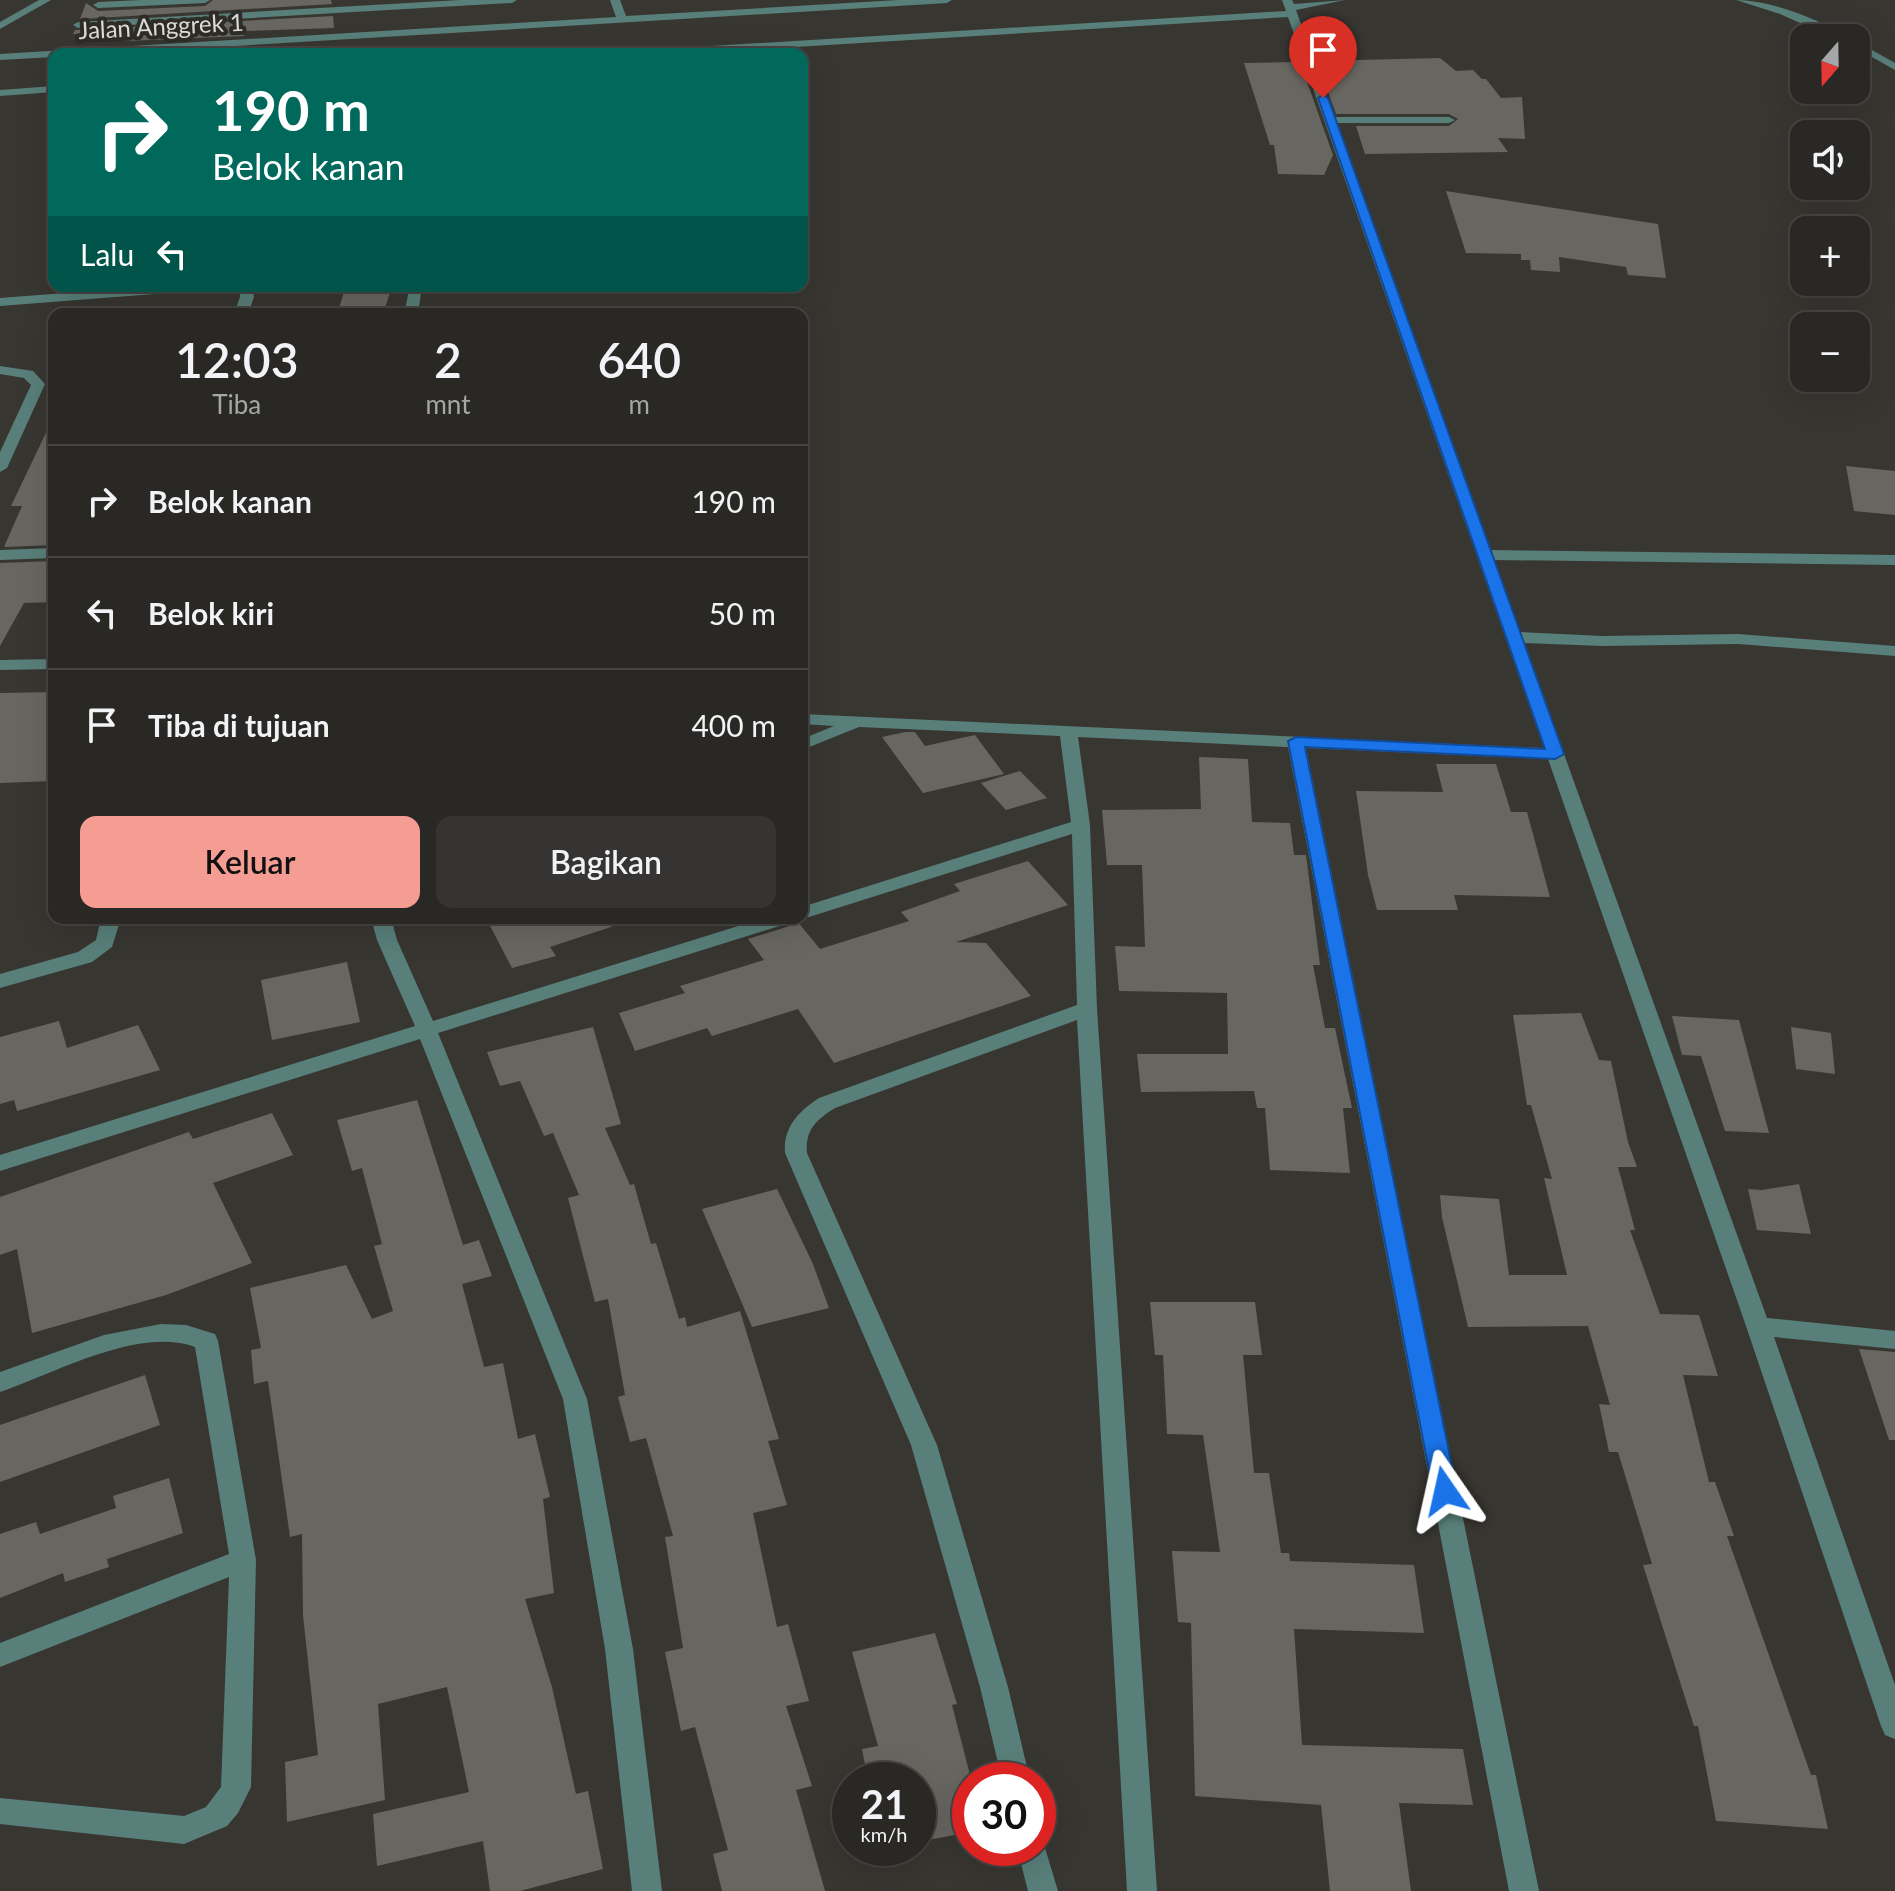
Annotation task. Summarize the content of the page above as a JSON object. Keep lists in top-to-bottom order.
{
  "streets": {
    "street": ["Jalan Anggrek 1"]
  },
  "north": "bottom",
  "page": {
    "map_buttons": ["+", "−"],
    "turn": ["190 m", "Belok kanan"],
    "then": "Lalu",
    "eta": [
      "12:03",
      "Tiba",
      "2",
      "mnt",
      "640",
      "m"
    ],
    "list": [
      {
        "name": "Belok kanan",
        "value": "190 m"
      },
      {
        "name": "Belok kiri",
        "value": "50 m"
      },
      {
        "name": "Tiba di tujuan",
        "value": "400 m"
      }
    ],
    "buttons": ["Keluar", "Bagikan"],
    "speed": "21 km/h",
    "limit": "30"
  }
}
